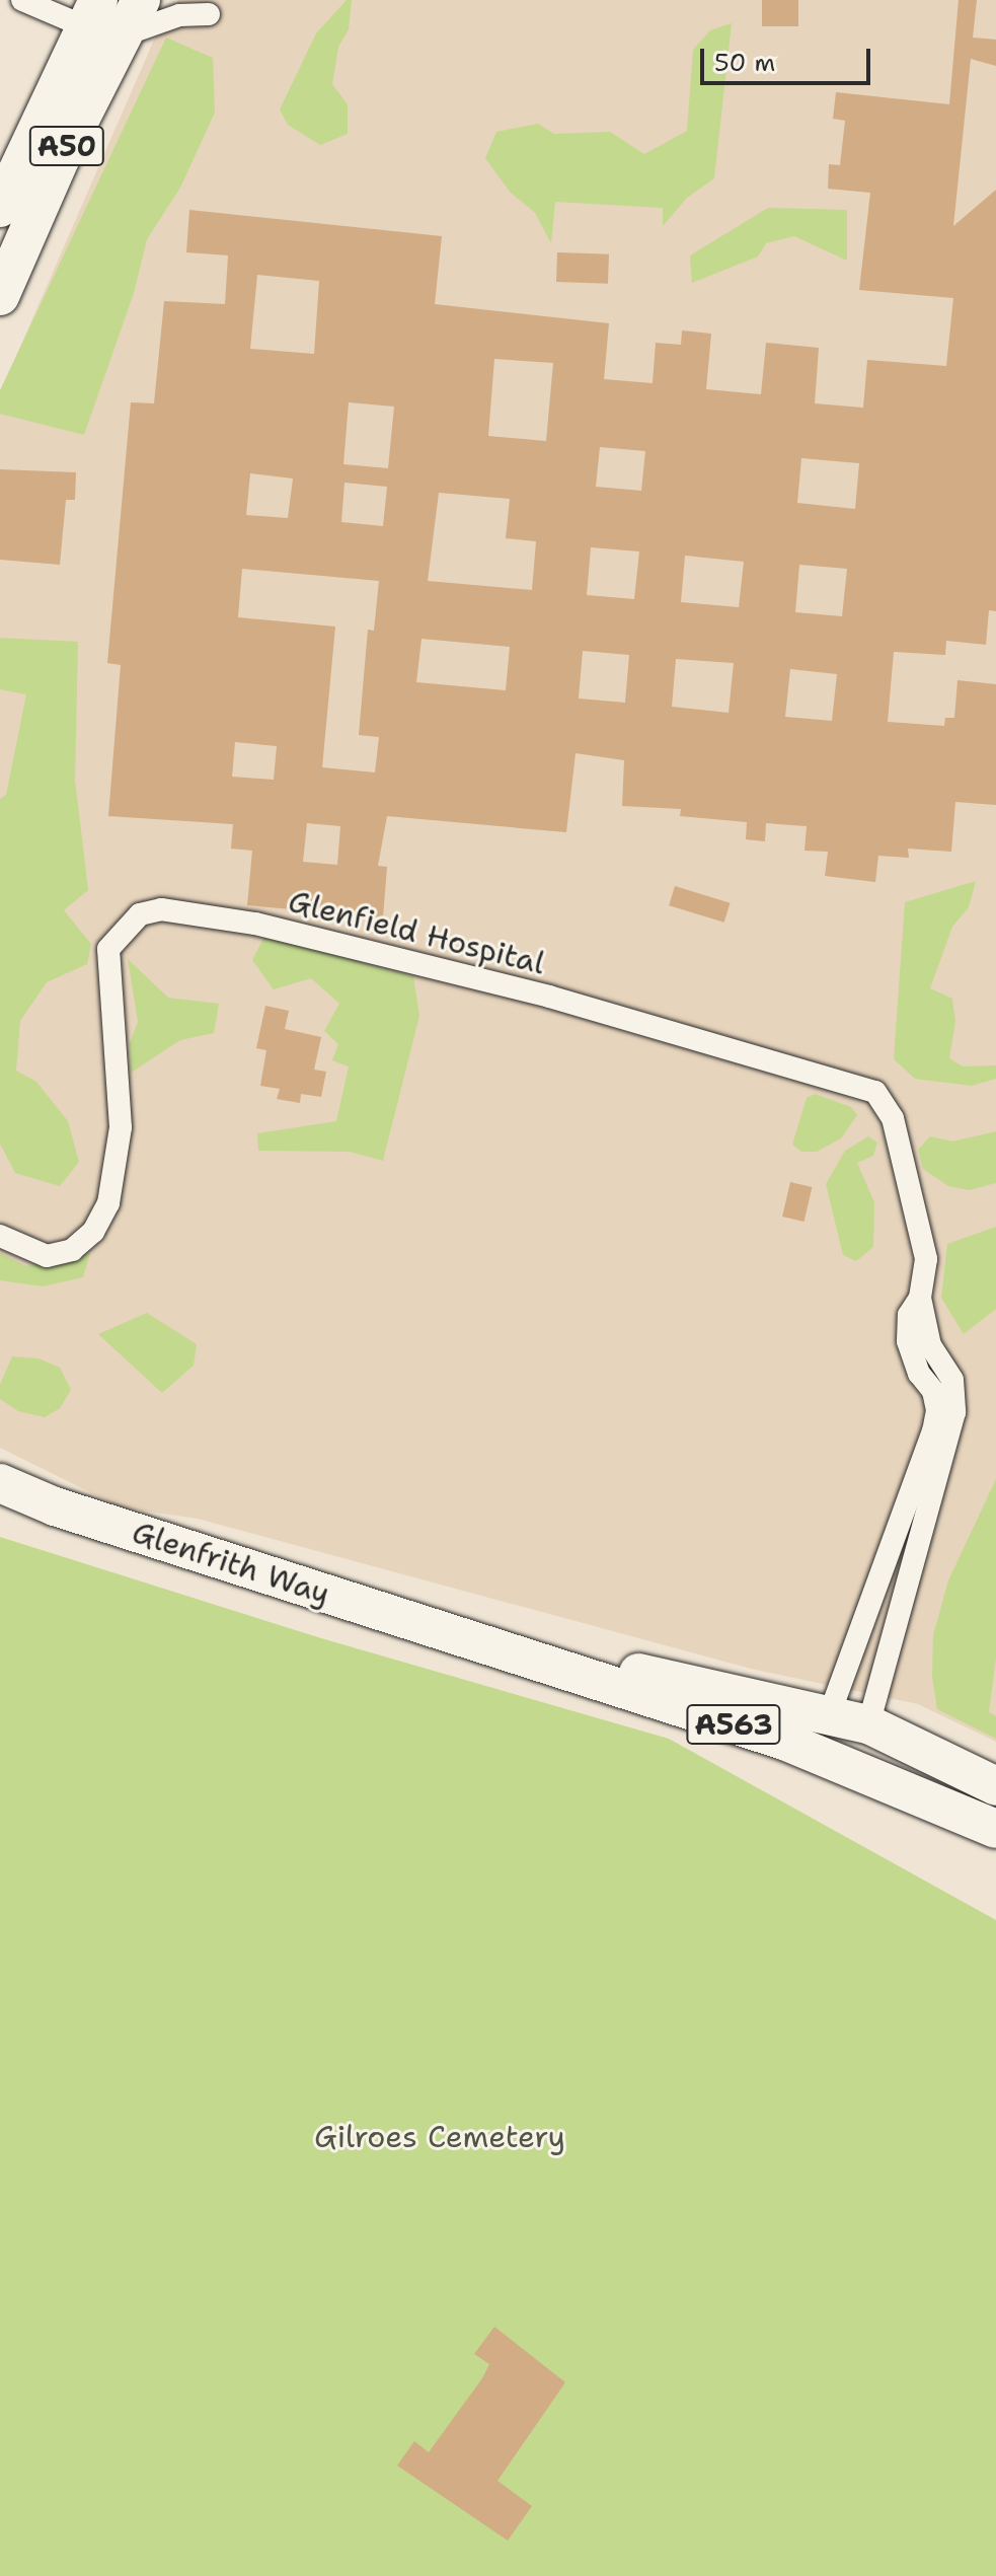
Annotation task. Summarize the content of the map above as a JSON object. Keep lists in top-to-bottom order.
{
  "streets": {
    "highway": ["A50", "Glenfrith Way", "A563"],
    "street": ["Glenfield Hospital"]
  },
  "crossings": [
    ["Glenfrith Way", "A563"]
  ],
  "parks": ["Gilroes Cemetery"],
  "scale_bar": "50 m"
}
